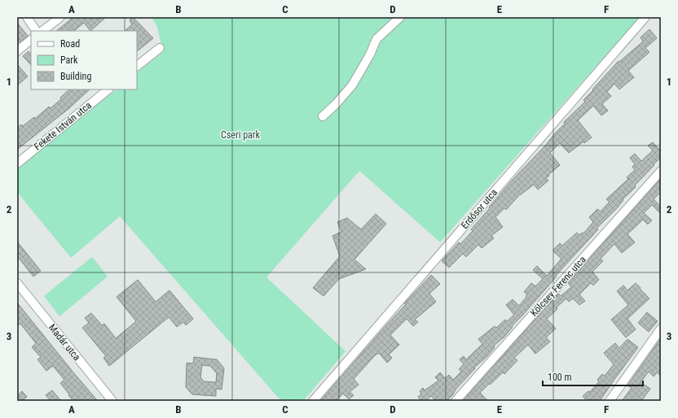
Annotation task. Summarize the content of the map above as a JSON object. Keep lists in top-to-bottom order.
{
  "streets": {
    "street": [
      "Fekete István utca",
      "Erdősor utca",
      "Kölcsey Ferenc utca",
      "Madár utca"
    ]
  },
  "parks": ["Cseri park"],
  "legend": ["Road", "Park", "Building"],
  "scale_bar": "100 m",
  "grid": {
    "columns": [
      "A",
      "B",
      "C",
      "D",
      "E",
      "F"
    ],
    "rows": ["1", "2", "3"]
  }
}
